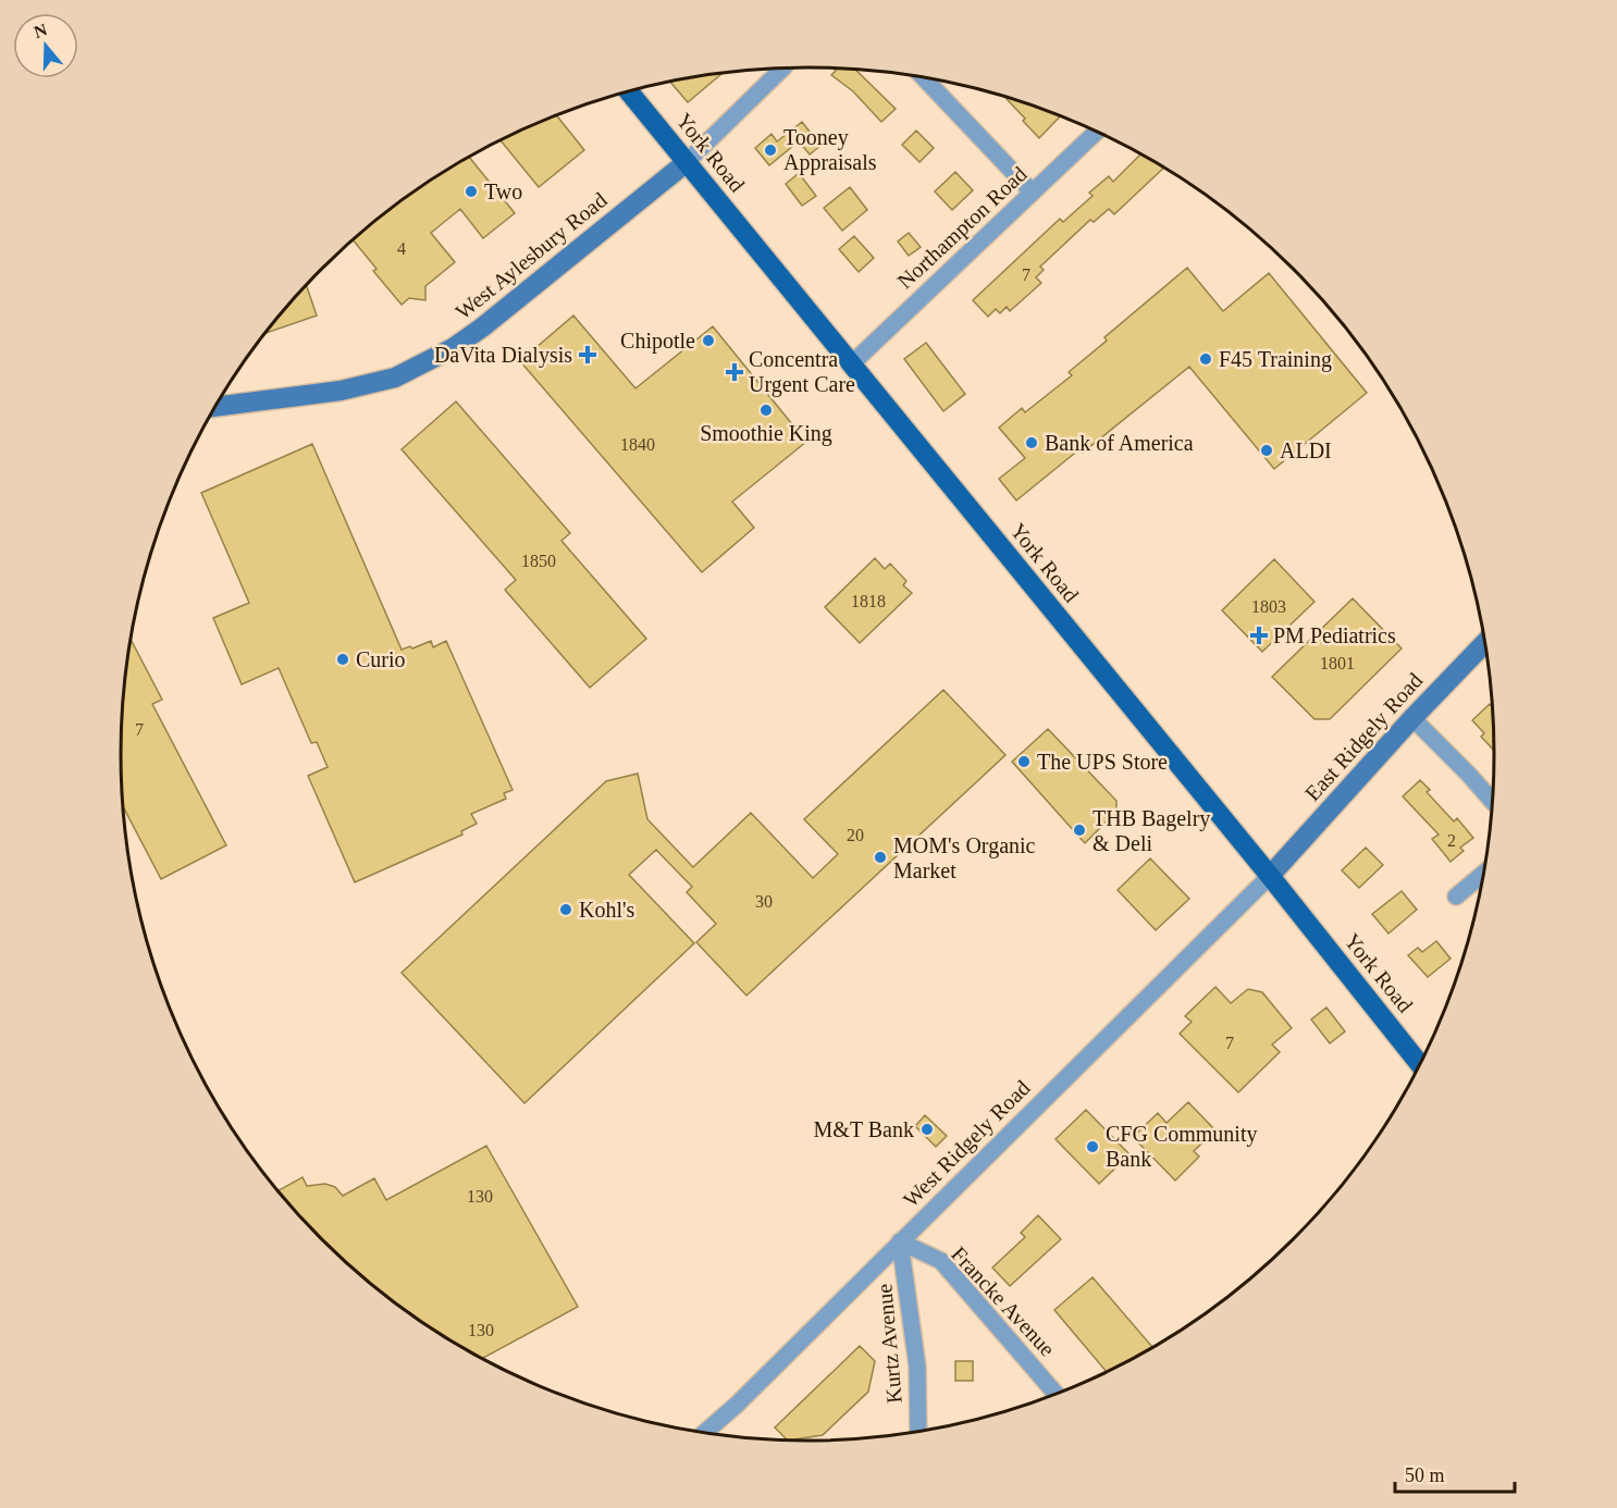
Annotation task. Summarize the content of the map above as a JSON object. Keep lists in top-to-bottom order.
{
  "streets": {
    "main road": ["York Road"],
    "street": [
      "Northampton Road",
      "West Aylesbury Road",
      "East Ridgely Road",
      "West Ridgely Road",
      "Francke Avenue",
      "Kurtz Avenue"
    ]
  },
  "crossings": [
    ["York Road", "Northampton Road"],
    ["York Road", "West Aylesbury Road"],
    ["York Road", "East Ridgely Road"],
    ["York Road", "West Ridgely Road"],
    ["East Ridgely Road", "West Ridgely Road"],
    ["West Ridgely Road", "Francke Avenue"],
    ["West Ridgely Road", "Kurtz Avenue"],
    ["Francke Avenue", "Kurtz Avenue"]
  ],
  "places": {
    "other": [
      "Tooney Appraisals",
      "Two",
      "Chipotle",
      "F45 Training",
      "Smoothie King",
      "Bank of America",
      "ALDI",
      "Curio",
      "The UPS Store",
      "THB Bagelry & Deli",
      "MOM's Organic Market",
      "Kohl's",
      "M&T Bank",
      "CFG Community Bank"
    ],
    "health": ["DaVita Dialysis", "Concentra Urgent Care", "PM Pediatrics"]
  },
  "house_numbers": [
    "4",
    "7",
    "1840",
    "1850",
    "1818",
    "1803",
    "1801",
    "7",
    "20",
    "2",
    "30",
    "7",
    "130",
    "130"
  ],
  "scale_bar": "50 m",
  "north": "top"
}
